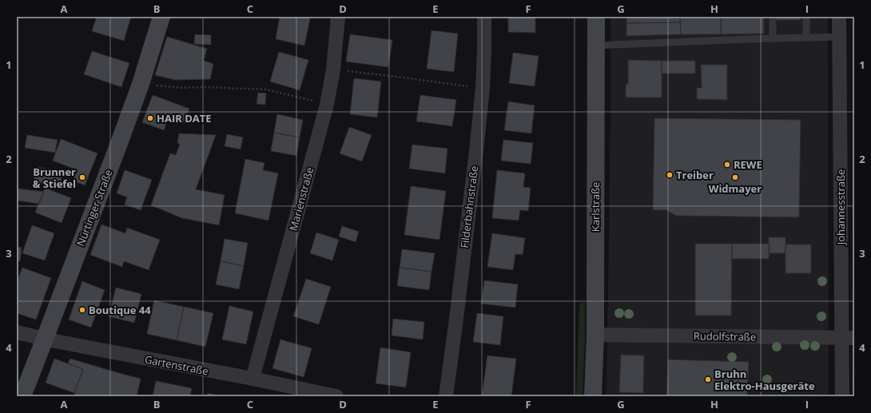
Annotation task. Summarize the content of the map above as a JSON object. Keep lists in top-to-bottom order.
{
  "streets": {
    "main road": ["Karlstraße", "Nürtinger Straße"],
    "street": [
      "Marienstraße",
      "Filderbahnstraße",
      "Johannesstraße",
      "Rudolfstraße",
      "Gartenstraße"
    ]
  },
  "crossings": [
    ["Marienstraße", "Gartenstraße"],
    ["Karlstraße", "Rudolfstraße"],
    ["Johannesstraße", "Rudolfstraße"],
    ["Nürtinger Straße", "Gartenstraße"]
  ],
  "places": [
    "HAIR DATE",
    "REWE",
    "Treiber",
    "Brunner & Stiefel",
    "Widmayer",
    "Boutique 44",
    "Bruhn Elektro-Hausgeräte"
  ],
  "grid": {
    "columns": [
      "A",
      "B",
      "C",
      "D",
      "E",
      "F",
      "G",
      "H",
      "I"
    ],
    "rows": [
      "1",
      "2",
      "3",
      "4"
    ]
  }
}
